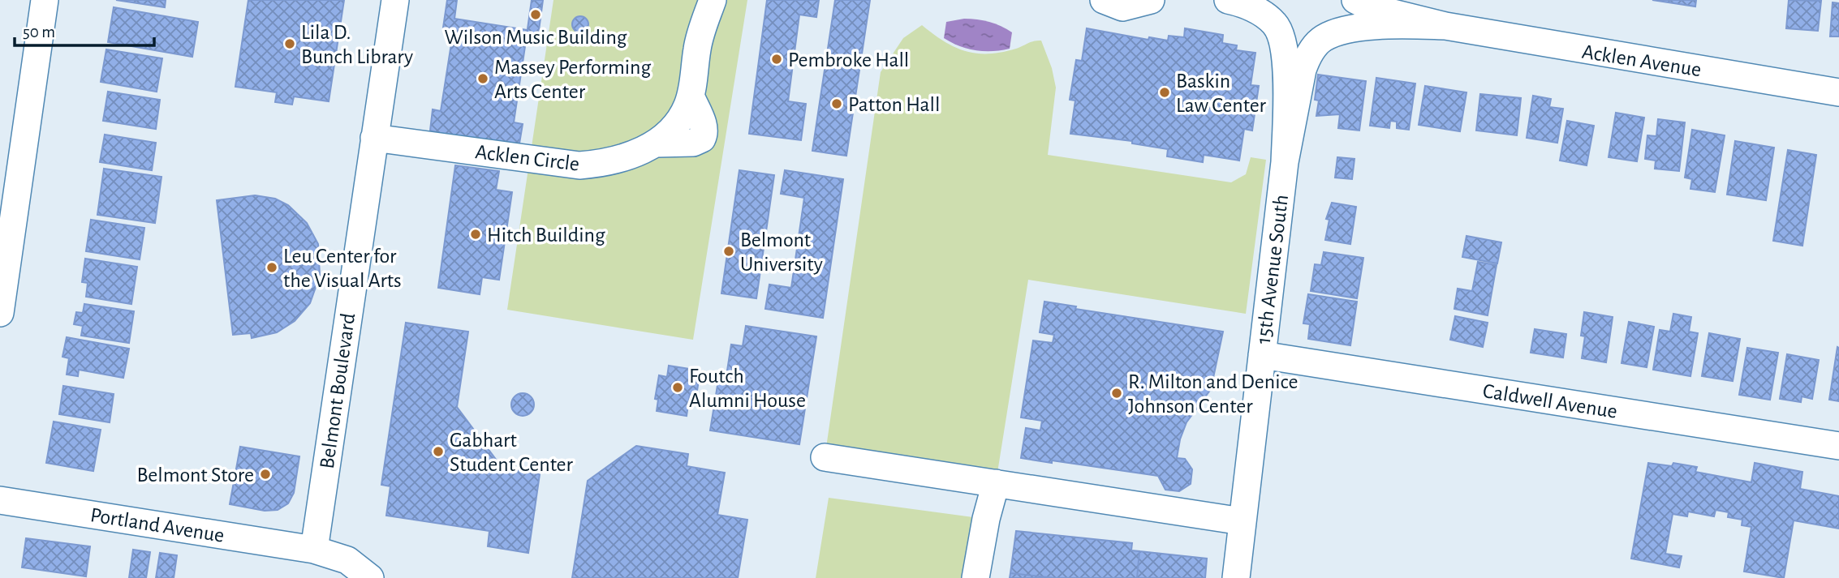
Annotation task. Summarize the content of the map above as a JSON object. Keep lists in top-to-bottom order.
{
  "streets": {
    "street": [
      "Acklen Avenue",
      "Acklen Circle",
      "15th Avenue South",
      "Belmont Boulevard",
      "Caldwell Avenue",
      "Portland Avenue"
    ]
  },
  "crossings": [
    ["Acklen Avenue", "15th Avenue South"],
    ["Acklen Circle", "Belmont Boulevard"],
    ["15th Avenue South", "Caldwell Avenue"],
    ["Belmont Boulevard", "Portland Avenue"]
  ],
  "places": [
    "Wilson Music Building",
    "Lila D. Bunch Library",
    "Pembroke Hall",
    "Massey Performing Arts Center",
    "Baskin Law Center",
    "Patton Hall",
    "Hitch Building",
    "Belmont University",
    "Leu Center for the Visual Arts",
    "Foutch Alumni House",
    "R. Milton and Denice Johnson Center",
    "Gabhart Student Center",
    "Belmont Store"
  ],
  "scale_bar": "50 m"
}
